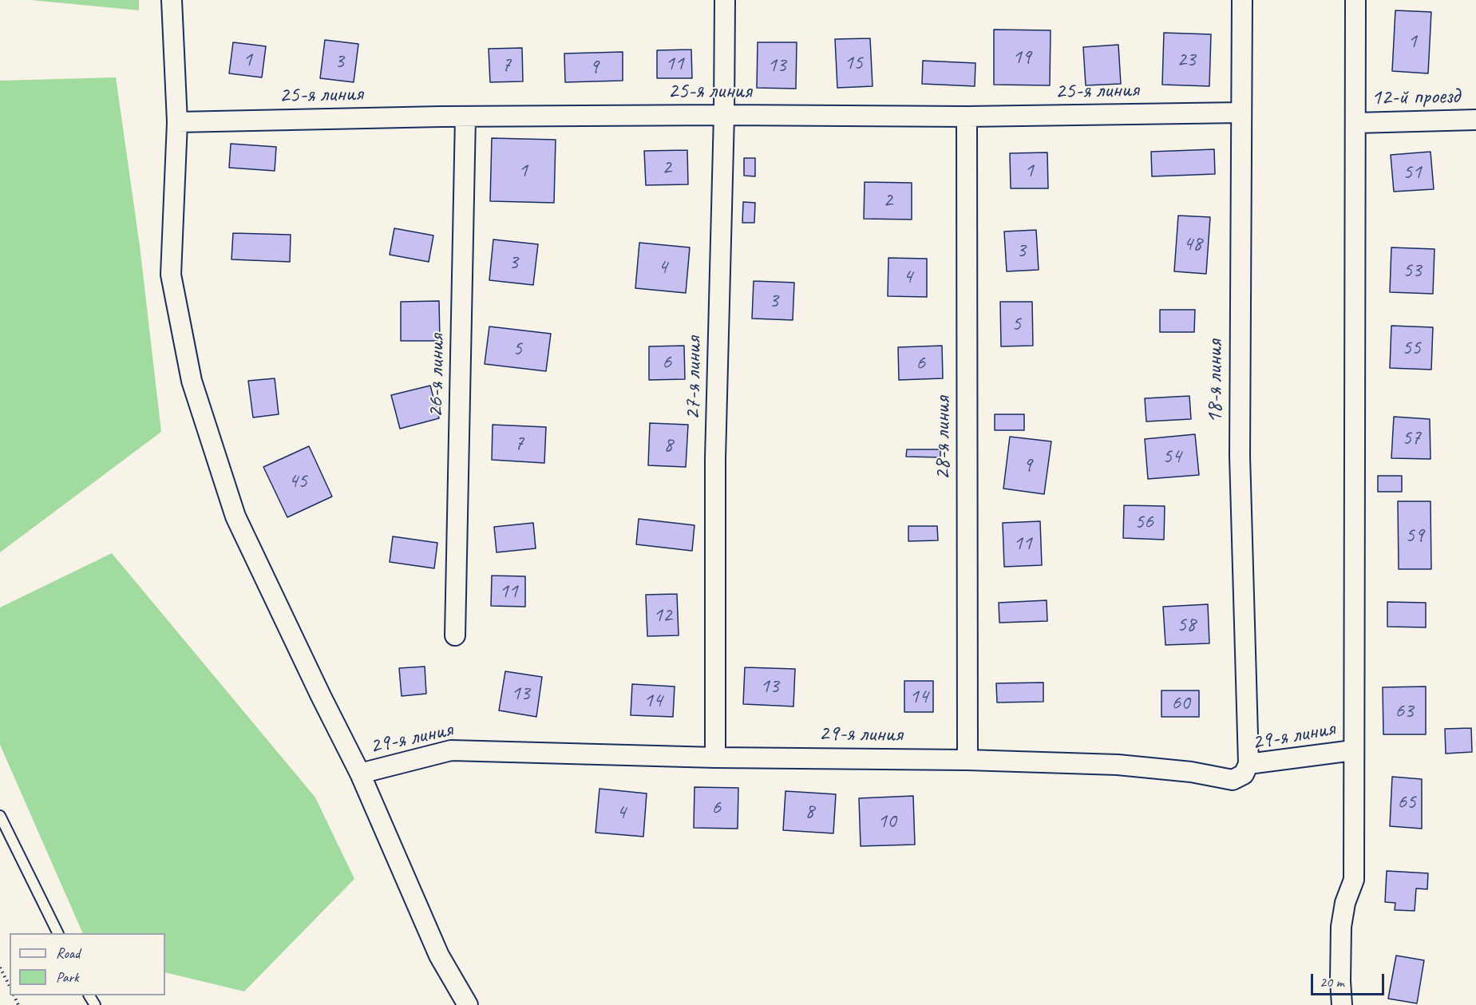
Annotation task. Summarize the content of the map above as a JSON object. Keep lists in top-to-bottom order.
{
  "streets": {
    "street": [
      "25-я линия",
      "12-й проезд",
      "26-я линия",
      "27-я линия",
      "18-я линия",
      "28-я линия",
      "29-я линия"
    ]
  },
  "crossings": [
    ["25-я линия", "26-я линия"],
    ["25-я линия", "27-я линия"],
    ["25-я линия", "18-я линия"],
    ["25-я линия", "28-я линия"],
    ["27-я линия", "29-я линия"],
    ["18-я линия", "29-я линия"],
    ["28-я линия", "29-я линия"]
  ],
  "house_numbers": [
    "1",
    "19",
    "1",
    "23",
    "3",
    "15",
    "11",
    "7",
    "13",
    "9",
    "2",
    "1",
    "1",
    "51",
    "2",
    "48",
    "3",
    "3",
    "4",
    "53",
    "4",
    "3",
    "5",
    "55",
    "5",
    "6",
    "6",
    "57",
    "7",
    "8",
    "54",
    "9",
    "45",
    "56",
    "59",
    "11",
    "11",
    "12",
    "58",
    "13",
    "13",
    "14",
    "14",
    "60",
    "63",
    "65",
    "6",
    "8",
    "4",
    "10"
  ],
  "legend": ["Road", "Park"],
  "scale_bar": "20 m"
}
